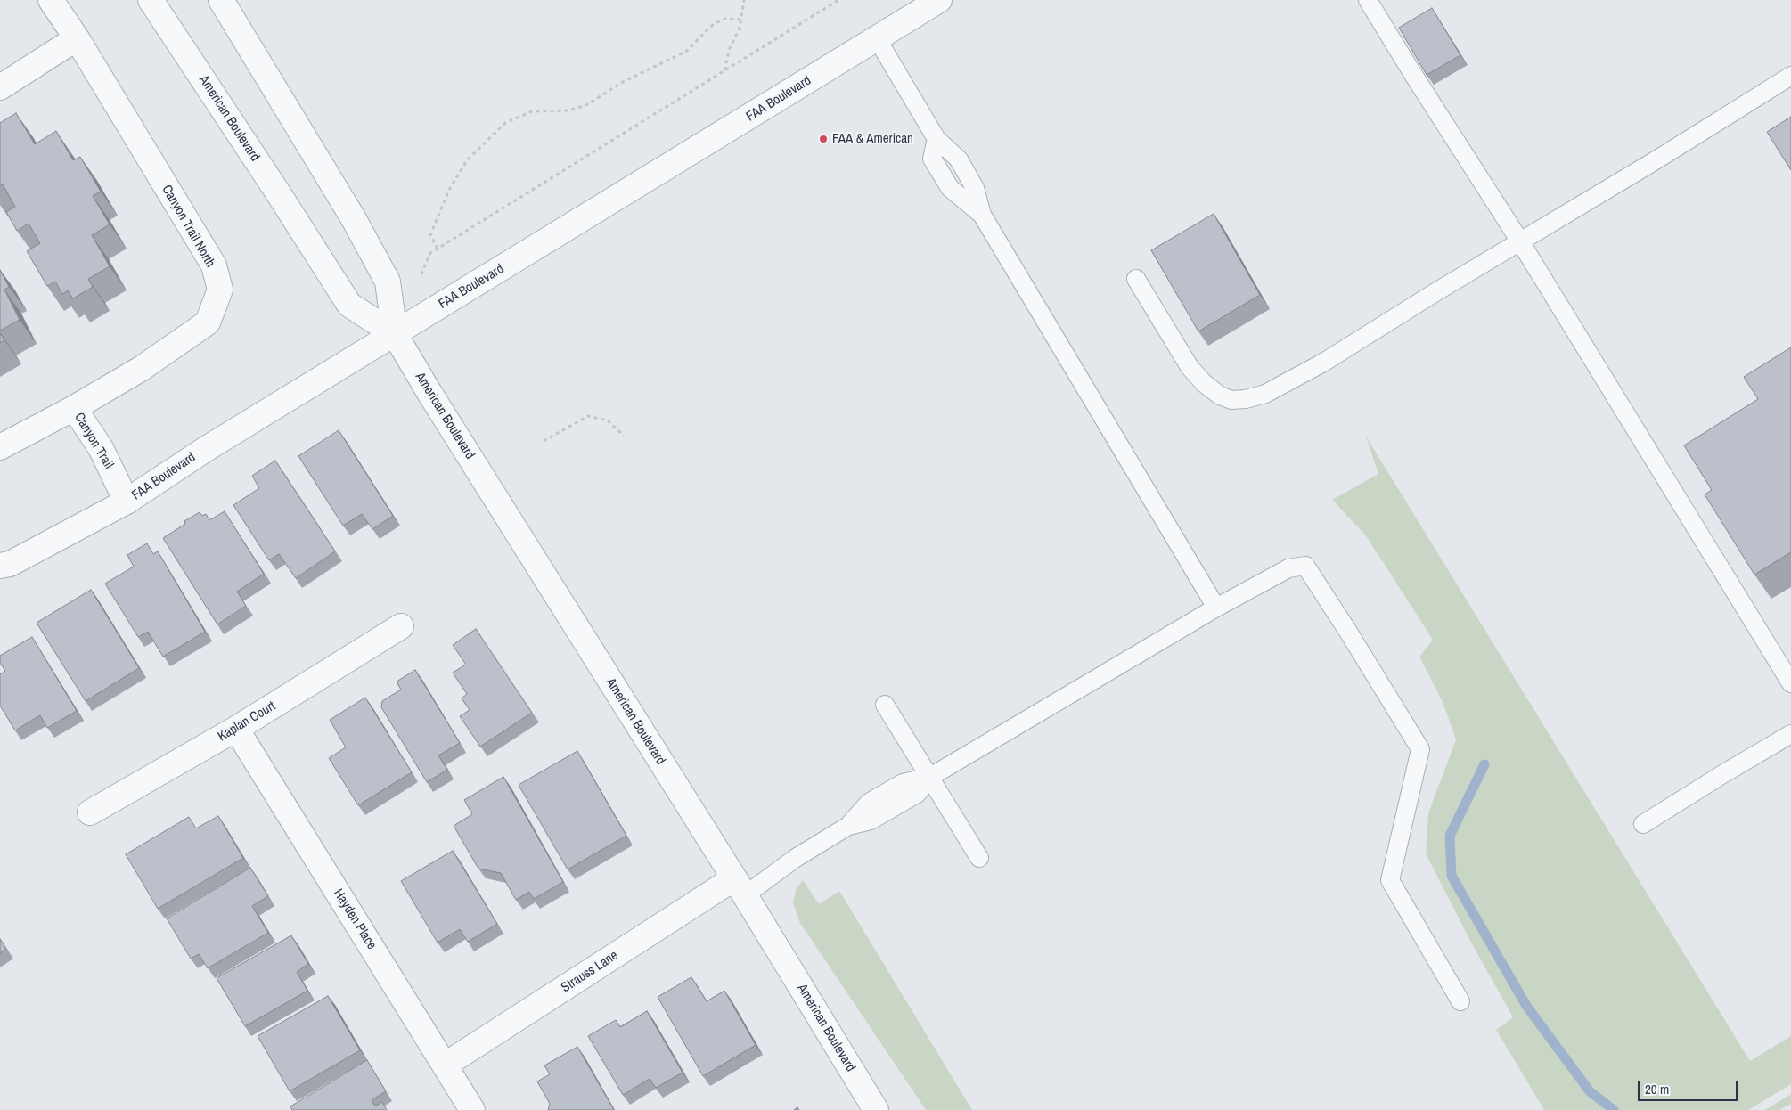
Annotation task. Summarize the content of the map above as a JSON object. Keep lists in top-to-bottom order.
{
  "streets": {
    "street": [
      "FAA Boulevard",
      "American Boulevard",
      "Canyon Trail North",
      "Canyon Trail",
      "Kaplan Court",
      "Hayden Place",
      "Strauss Lane"
    ]
  },
  "crossings": [
    ["FAA Boulevard", "American Boulevard"],
    ["FAA Boulevard", "Canyon Trail"],
    ["American Boulevard", "Strauss Lane"],
    ["Canyon Trail North", "Canyon Trail"],
    ["Kaplan Court", "Hayden Place"],
    ["Hayden Place", "Strauss Lane"]
  ],
  "places": ["FAA & American"],
  "scale_bar": "20 m"
}
